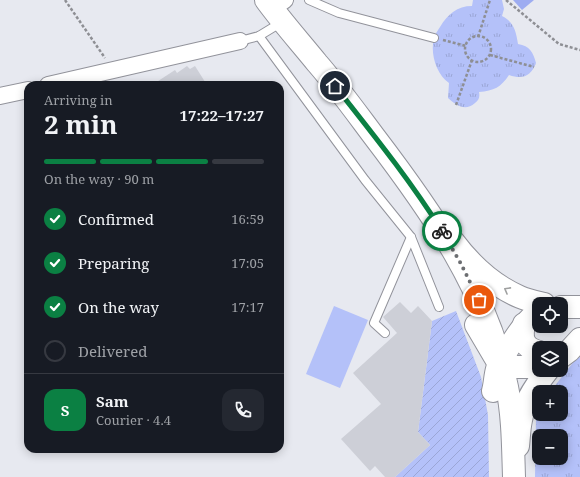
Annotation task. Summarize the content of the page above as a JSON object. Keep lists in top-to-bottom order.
{
  "page": {
    "heading": ["2 min", "Arriving in", "17:22–17:27"],
    "panel": ["Sam", "Courier · 4.4"],
    "bar": "On the way · 90 m",
    "list": [
      ["Confirmed", "16:59"],
      ["Preparing", "17:05"],
      ["On the way", "17:17"],
      "Delivered"
    ],
    "map_buttons": ["+", "−"],
    "round": "S"
  }
}
